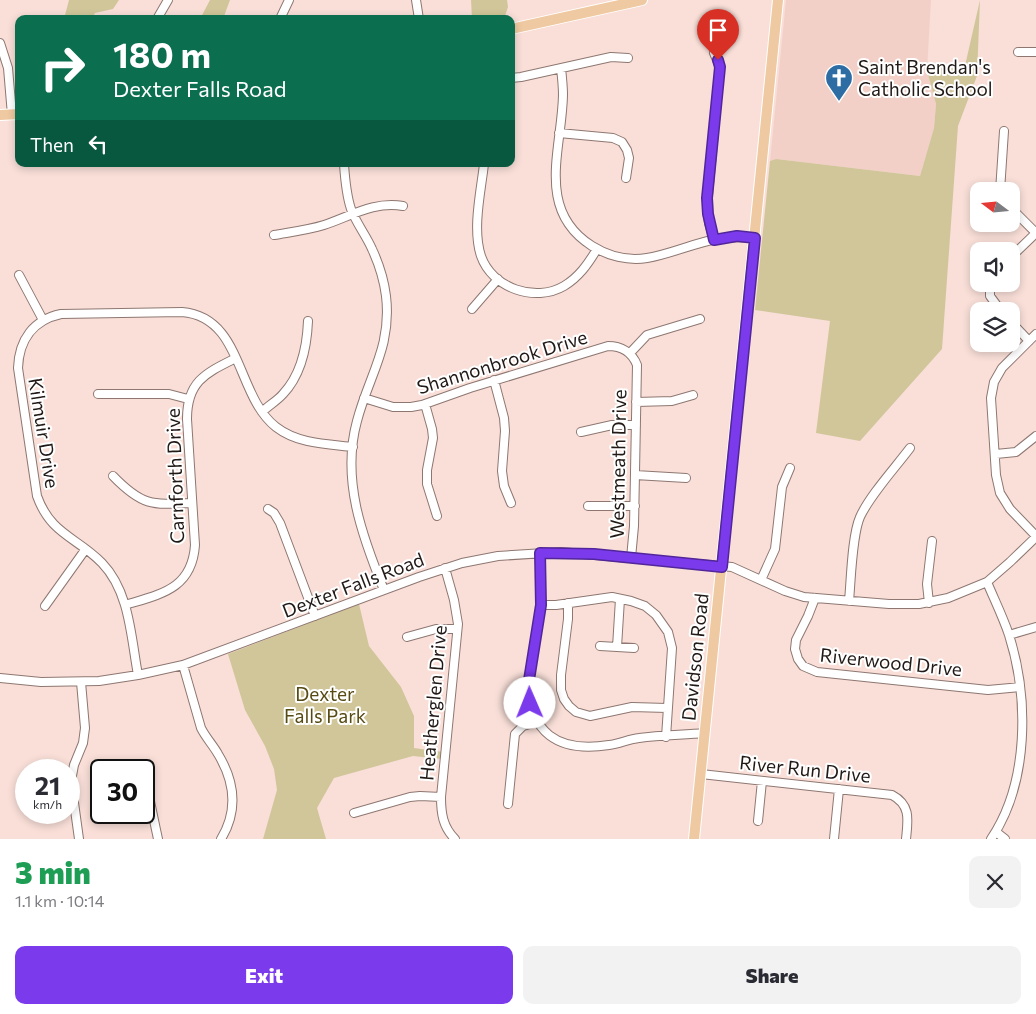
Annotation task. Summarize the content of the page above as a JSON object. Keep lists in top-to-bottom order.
{
  "streets": {
    "main road": ["Davidson Road"],
    "street": [
      "Shannonbrook Drive",
      "Kilmuir Drive",
      "Westmeath Drive",
      "Carnforth Drive",
      "Dexter Falls Road",
      "Riverwood Drive",
      "Heatherglen Drive",
      "River Run Drive"
    ]
  },
  "crossings": [
    ["Shannonbrook Drive", "Westmeath Drive"],
    ["Kilmuir Drive", "Carnforth Drive"],
    ["Kilmuir Drive", "Dexter Falls Road"],
    ["Westmeath Drive", "Dexter Falls Road"],
    ["Dexter Falls Road", "Davidson Road"],
    ["Dexter Falls Road", "Riverwood Drive"],
    ["Dexter Falls Road", "Heatherglen Drive"],
    ["Davidson Road", "River Run Drive"]
  ],
  "parks": ["Dexter Falls Park"],
  "places": {
    "church": ["Saint Brendan's Catholic School"]
  },
  "north": "left",
  "page": {
    "turn": ["180 m", "Dexter Falls Road"],
    "then": "Then",
    "speed": "21 km/h",
    "limit": "30",
    "heading": ["3 min", "1.1 km · 10:14"],
    "buttons": ["Exit", "Share"]
  }
}
